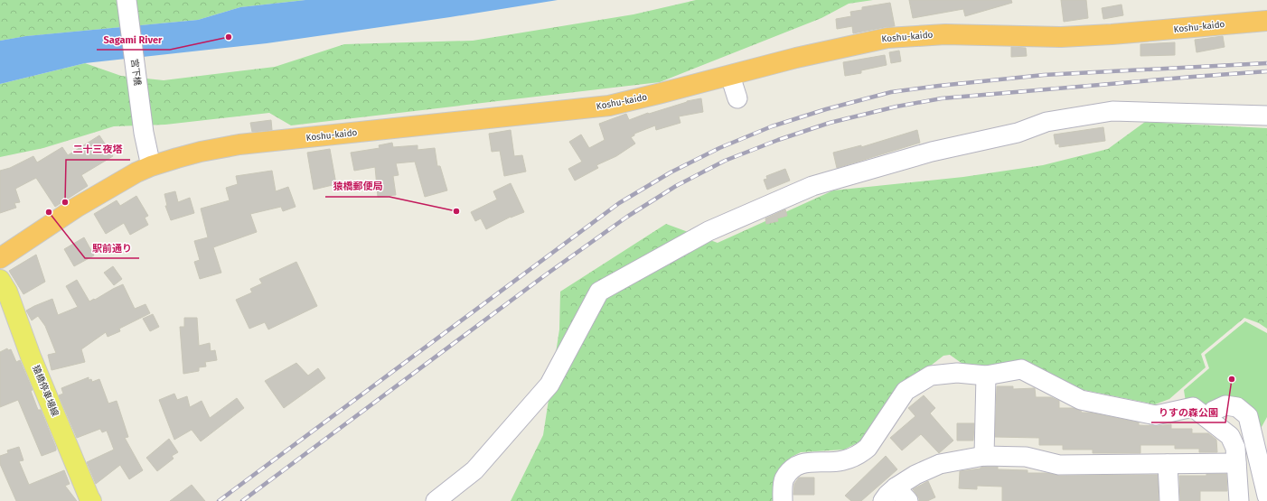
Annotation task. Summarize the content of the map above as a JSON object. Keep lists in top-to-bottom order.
{
  "streets": {
    "highway": ["Koshu-kaido"],
    "main road": ["猿橋停車場線"],
    "street": ["宮下橋"]
  },
  "crossings": [
    ["Koshu-kaido", "宮下橋"]
  ],
  "places": [
    "Sagami River",
    "二十三夜塔",
    "猿橋郵便局",
    "駅前通り",
    "りすの森公園"
  ]
}
